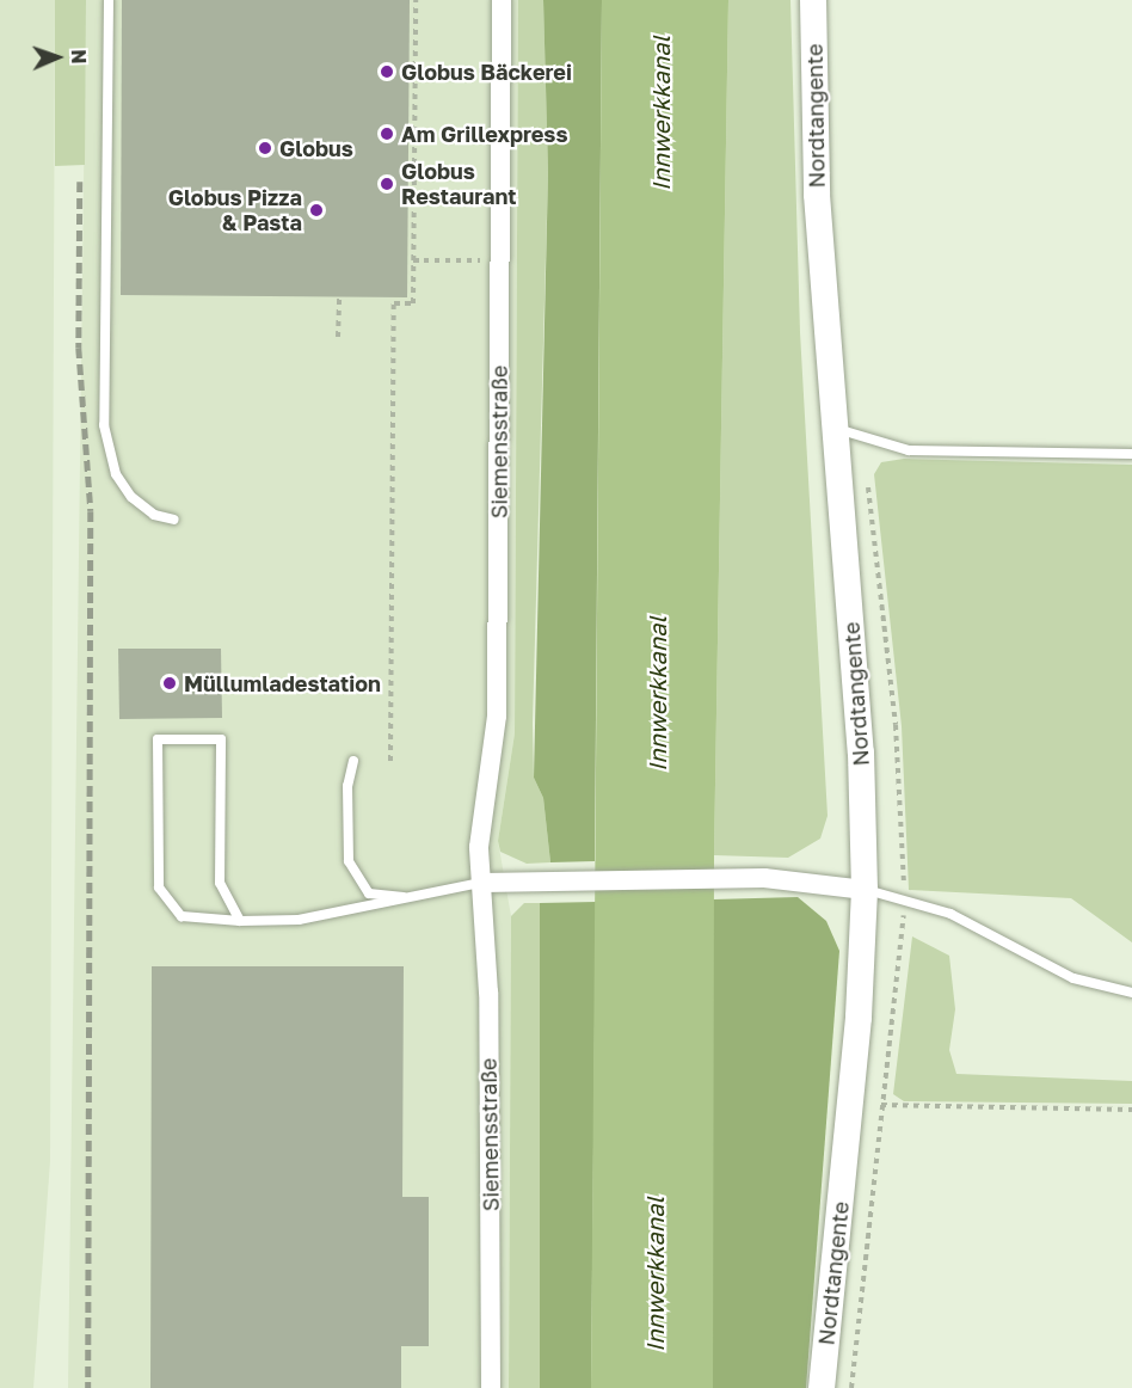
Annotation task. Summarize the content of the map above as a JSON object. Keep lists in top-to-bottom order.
{
  "streets": {
    "main road": ["Nordtangente"],
    "street": ["Siemensstraße"]
  },
  "water": ["Innwerkkanal"],
  "places": [
    "Globus Bäckerei",
    "Am Grillexpress",
    "Globus",
    "Globus Restaurant",
    "Globus Pizza & Pasta",
    "Müllumladestation"
  ],
  "north": "right"
}
